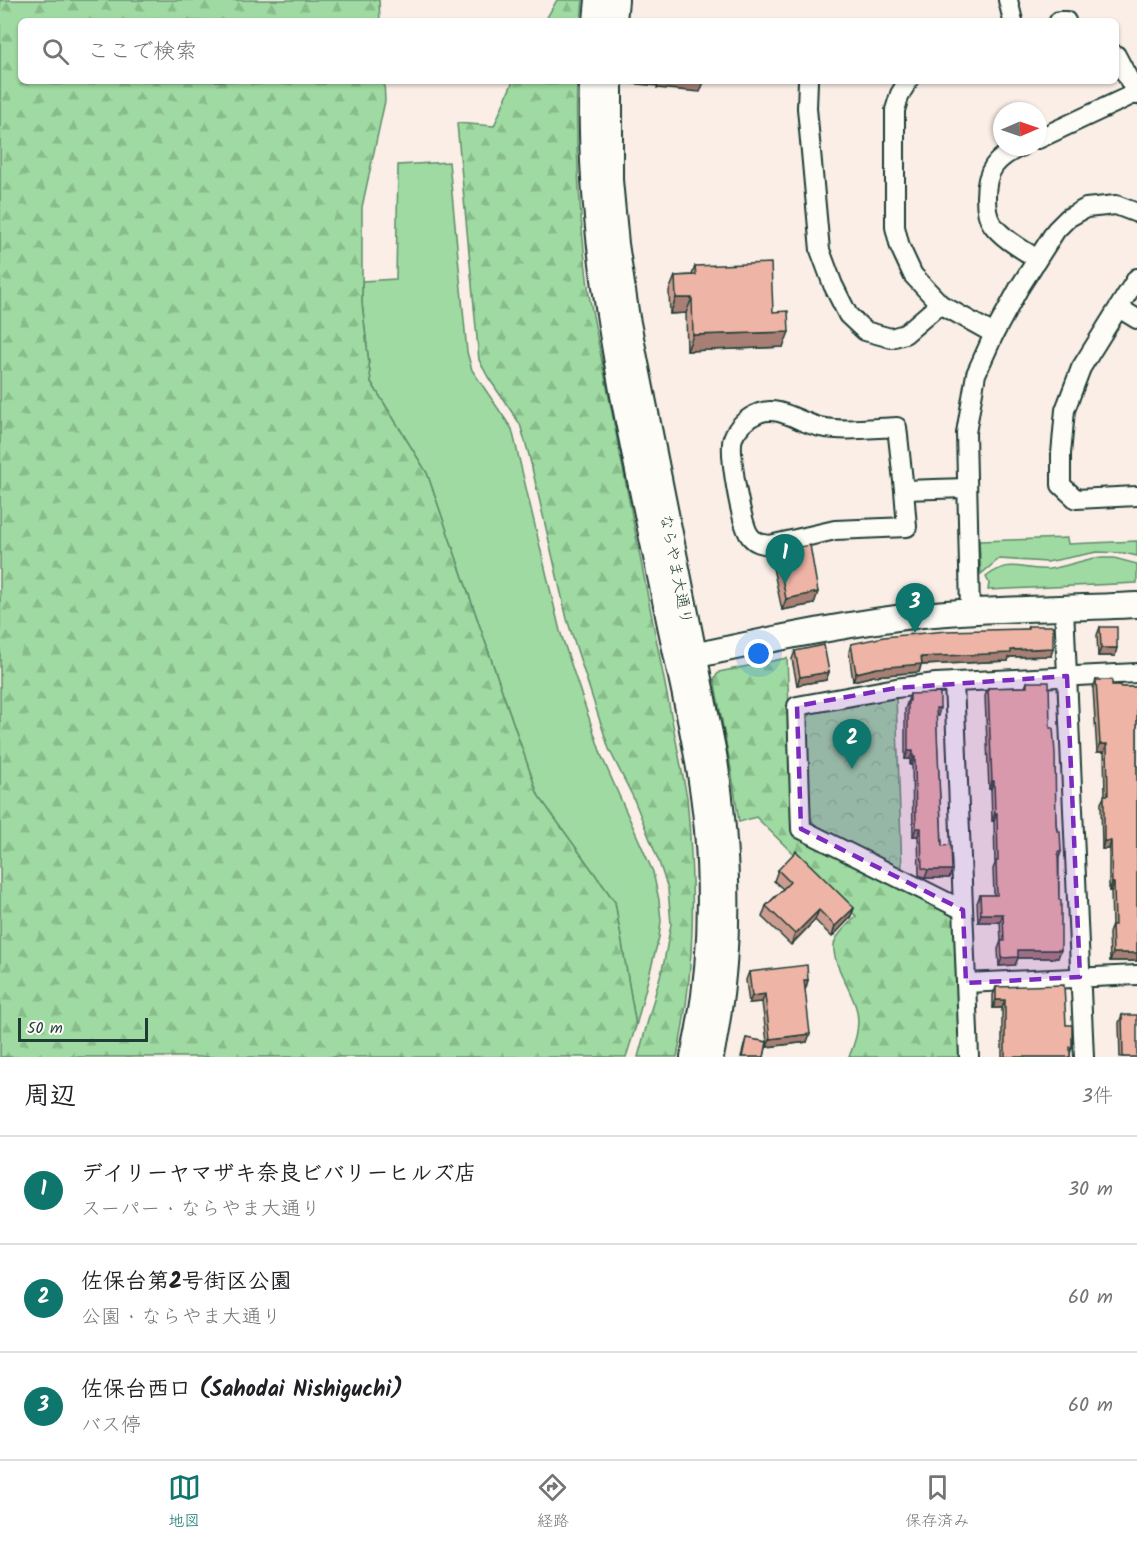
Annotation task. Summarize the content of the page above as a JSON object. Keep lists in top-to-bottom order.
{
  "streets": {
    "street": ["ならやま大通り"]
  },
  "scale_bar": "50 m",
  "north": "right",
  "page": {
    "search": "ここで検索",
    "pins": ["1", "3", "2"],
    "scale": "50 m",
    "heading": ["周辺", "3件"],
    "list": [
      {
        "mark": "1",
        "name": "デイリーヤマザキ奈良ビバリーヒルズ店",
        "note": "スーパー · ならやま大通り",
        "value": "30 m"
      },
      {
        "mark": "2",
        "name": "佐保台第2号街区公園",
        "note": "公園 · ならやま大通り",
        "value": "60 m"
      },
      {
        "mark": "3",
        "name": "佐保台西口 (Sahodai Nishiguchi)",
        "note": "バス停",
        "value": "60 m"
      }
    ],
    "nav": ["地図", "経路", "保存済み"]
  }
}
